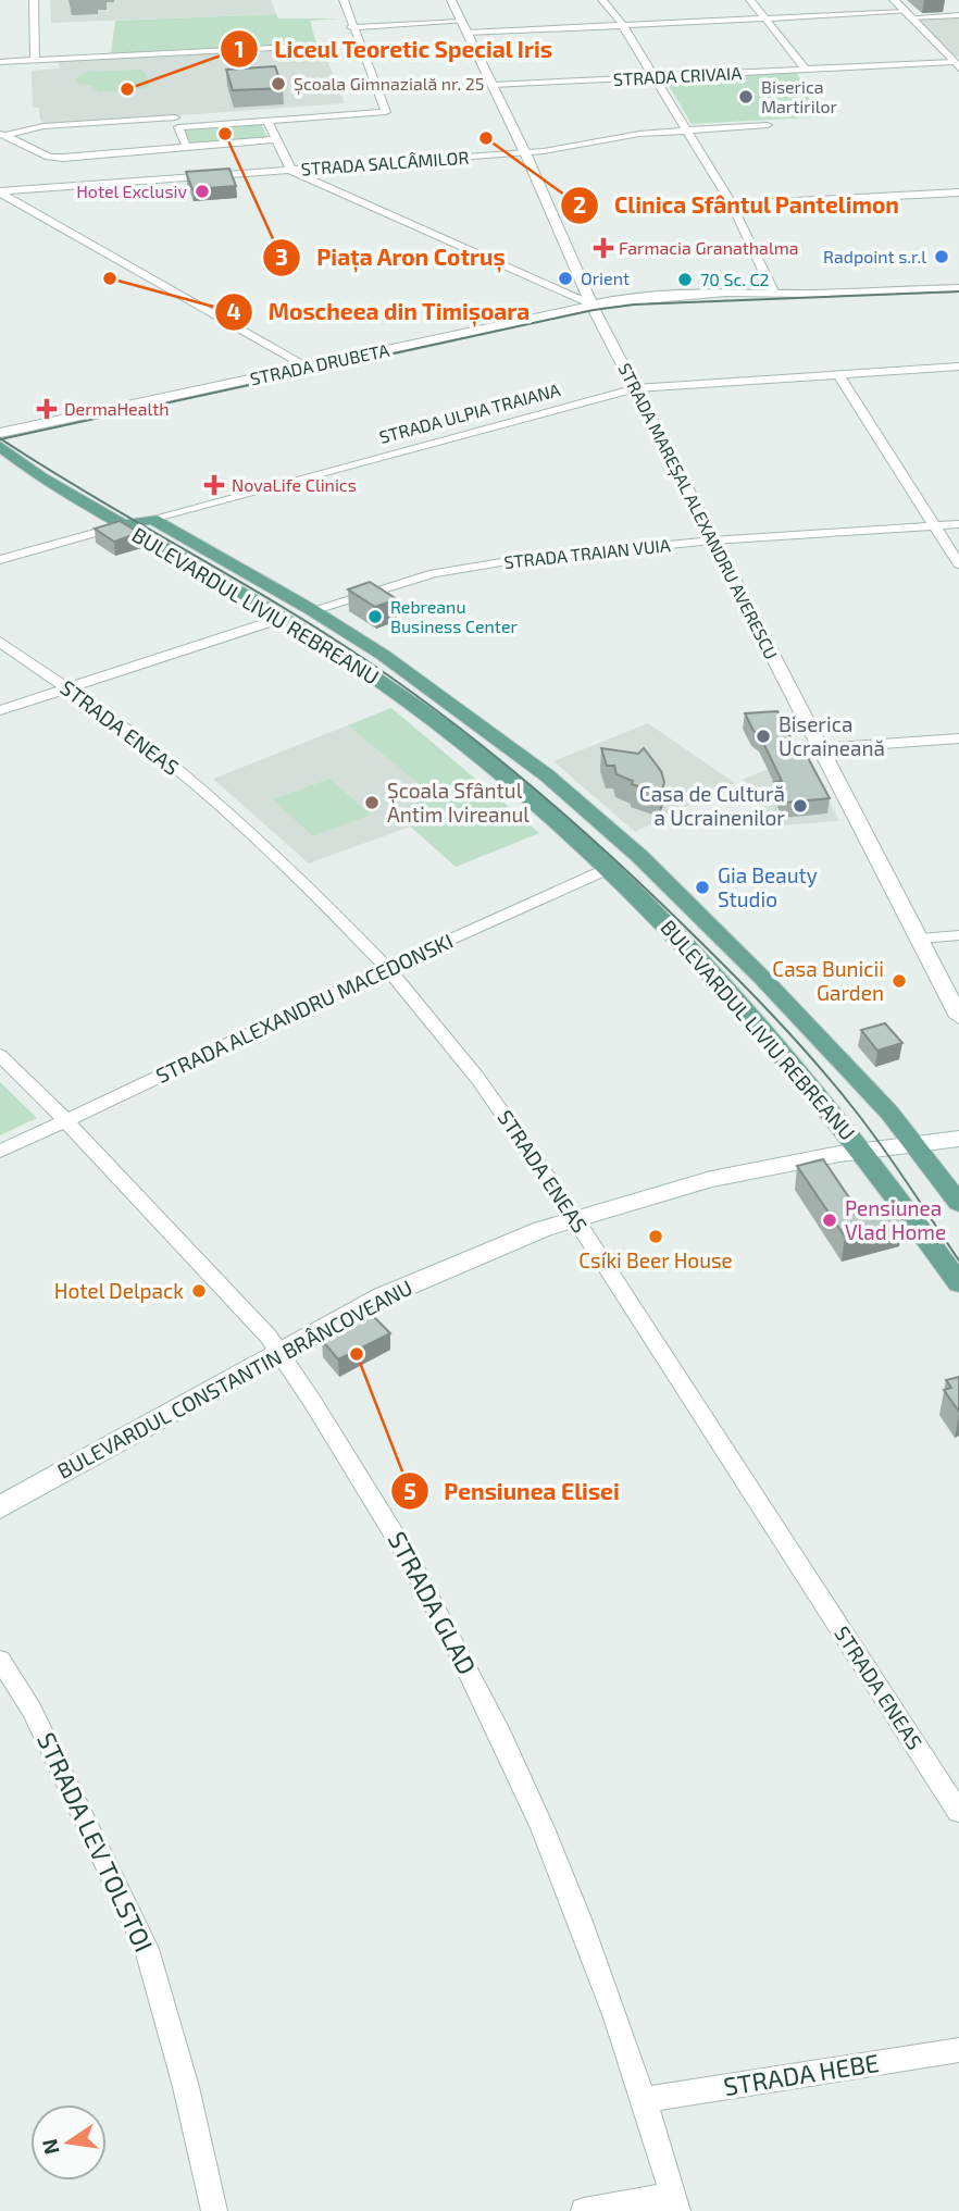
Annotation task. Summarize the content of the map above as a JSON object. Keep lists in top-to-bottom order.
{
  "streets": {
    "main road": ["STRADA ULPIA TRAIANA", "BULEVARDUL LIVIU REBREANU", "BULEVARDUL CONSTANTIN BRÂNCOVEANU"],
    "street": [
      "STRADA CRIVAIA",
      "STRADA SALCÂMILOR",
      "STRADA DRUBETA",
      "STRADA MAREȘAL ALEXANDRU AVERESCU",
      "STRADA TRAIAN VUIA",
      "STRADA ENEAS",
      "STRADA ALEXANDRU MACEDONSKI",
      "STRADA GLAD",
      "STRADA LEV TOLSTOI",
      "STRADA HEBE"
    ]
  },
  "crossings": [
    ["STRADA CRIVAIA", "STRADA MAREȘAL ALEXANDRU AVERESCU"],
    ["STRADA SALCÂMILOR", "STRADA MAREȘAL ALEXANDRU AVERESCU"],
    ["STRADA DRUBETA", "STRADA MAREȘAL ALEXANDRU AVERESCU"],
    ["STRADA ULPIA TRAIANA", "STRADA MAREȘAL ALEXANDRU AVERESCU"],
    ["STRADA ULPIA TRAIANA", "BULEVARDUL LIVIU REBREANU"],
    ["STRADA MAREȘAL ALEXANDRU AVERESCU", "STRADA TRAIAN VUIA"],
    ["STRADA TRAIAN VUIA", "BULEVARDUL LIVIU REBREANU"],
    ["BULEVARDUL LIVIU REBREANU", "STRADA ALEXANDRU MACEDONSKI"],
    ["BULEVARDUL LIVIU REBREANU", "BULEVARDUL CONSTANTIN BRÂNCOVEANU"],
    ["STRADA ENEAS", "STRADA ALEXANDRU MACEDONSKI"],
    ["STRADA ENEAS", "BULEVARDUL CONSTANTIN BRÂNCOVEANU"],
    ["STRADA ALEXANDRU MACEDONSKI", "STRADA GLAD"],
    ["BULEVARDUL CONSTANTIN BRÂNCOVEANU", "STRADA GLAD"],
    ["STRADA GLAD", "STRADA HEBE"]
  ],
  "places": {
    "other": [
      "Școala Gimnazială nr. 25",
      "Liceul Teoretic Special Iris",
      "Biserica Martirilor",
      "Piața Aron Cotruș",
      "Clinica Sfântul Pantelimon",
      "Hotel Exclusiv",
      "Radpoint s.r.l",
      "Moscheea din Timișoara",
      "Orient",
      "70 Sc. C2",
      "Rebreanu Business Center",
      "Biserica Ucraineană",
      "Școala Sfântul Antim Ivireanul",
      "Casa de Cultură a Ucrainenilor",
      "Gia Beauty Studio",
      "Casa Bunicii Garden",
      "Pensiunea Vlad Home",
      "Csíki Beer House",
      "Hotel Delpack",
      "Pensiunea Elisei"
    ],
    "health": ["Farmacia Granathalma", "DermaHealth", "NovaLife Clinics"]
  },
  "north": "left"
}
